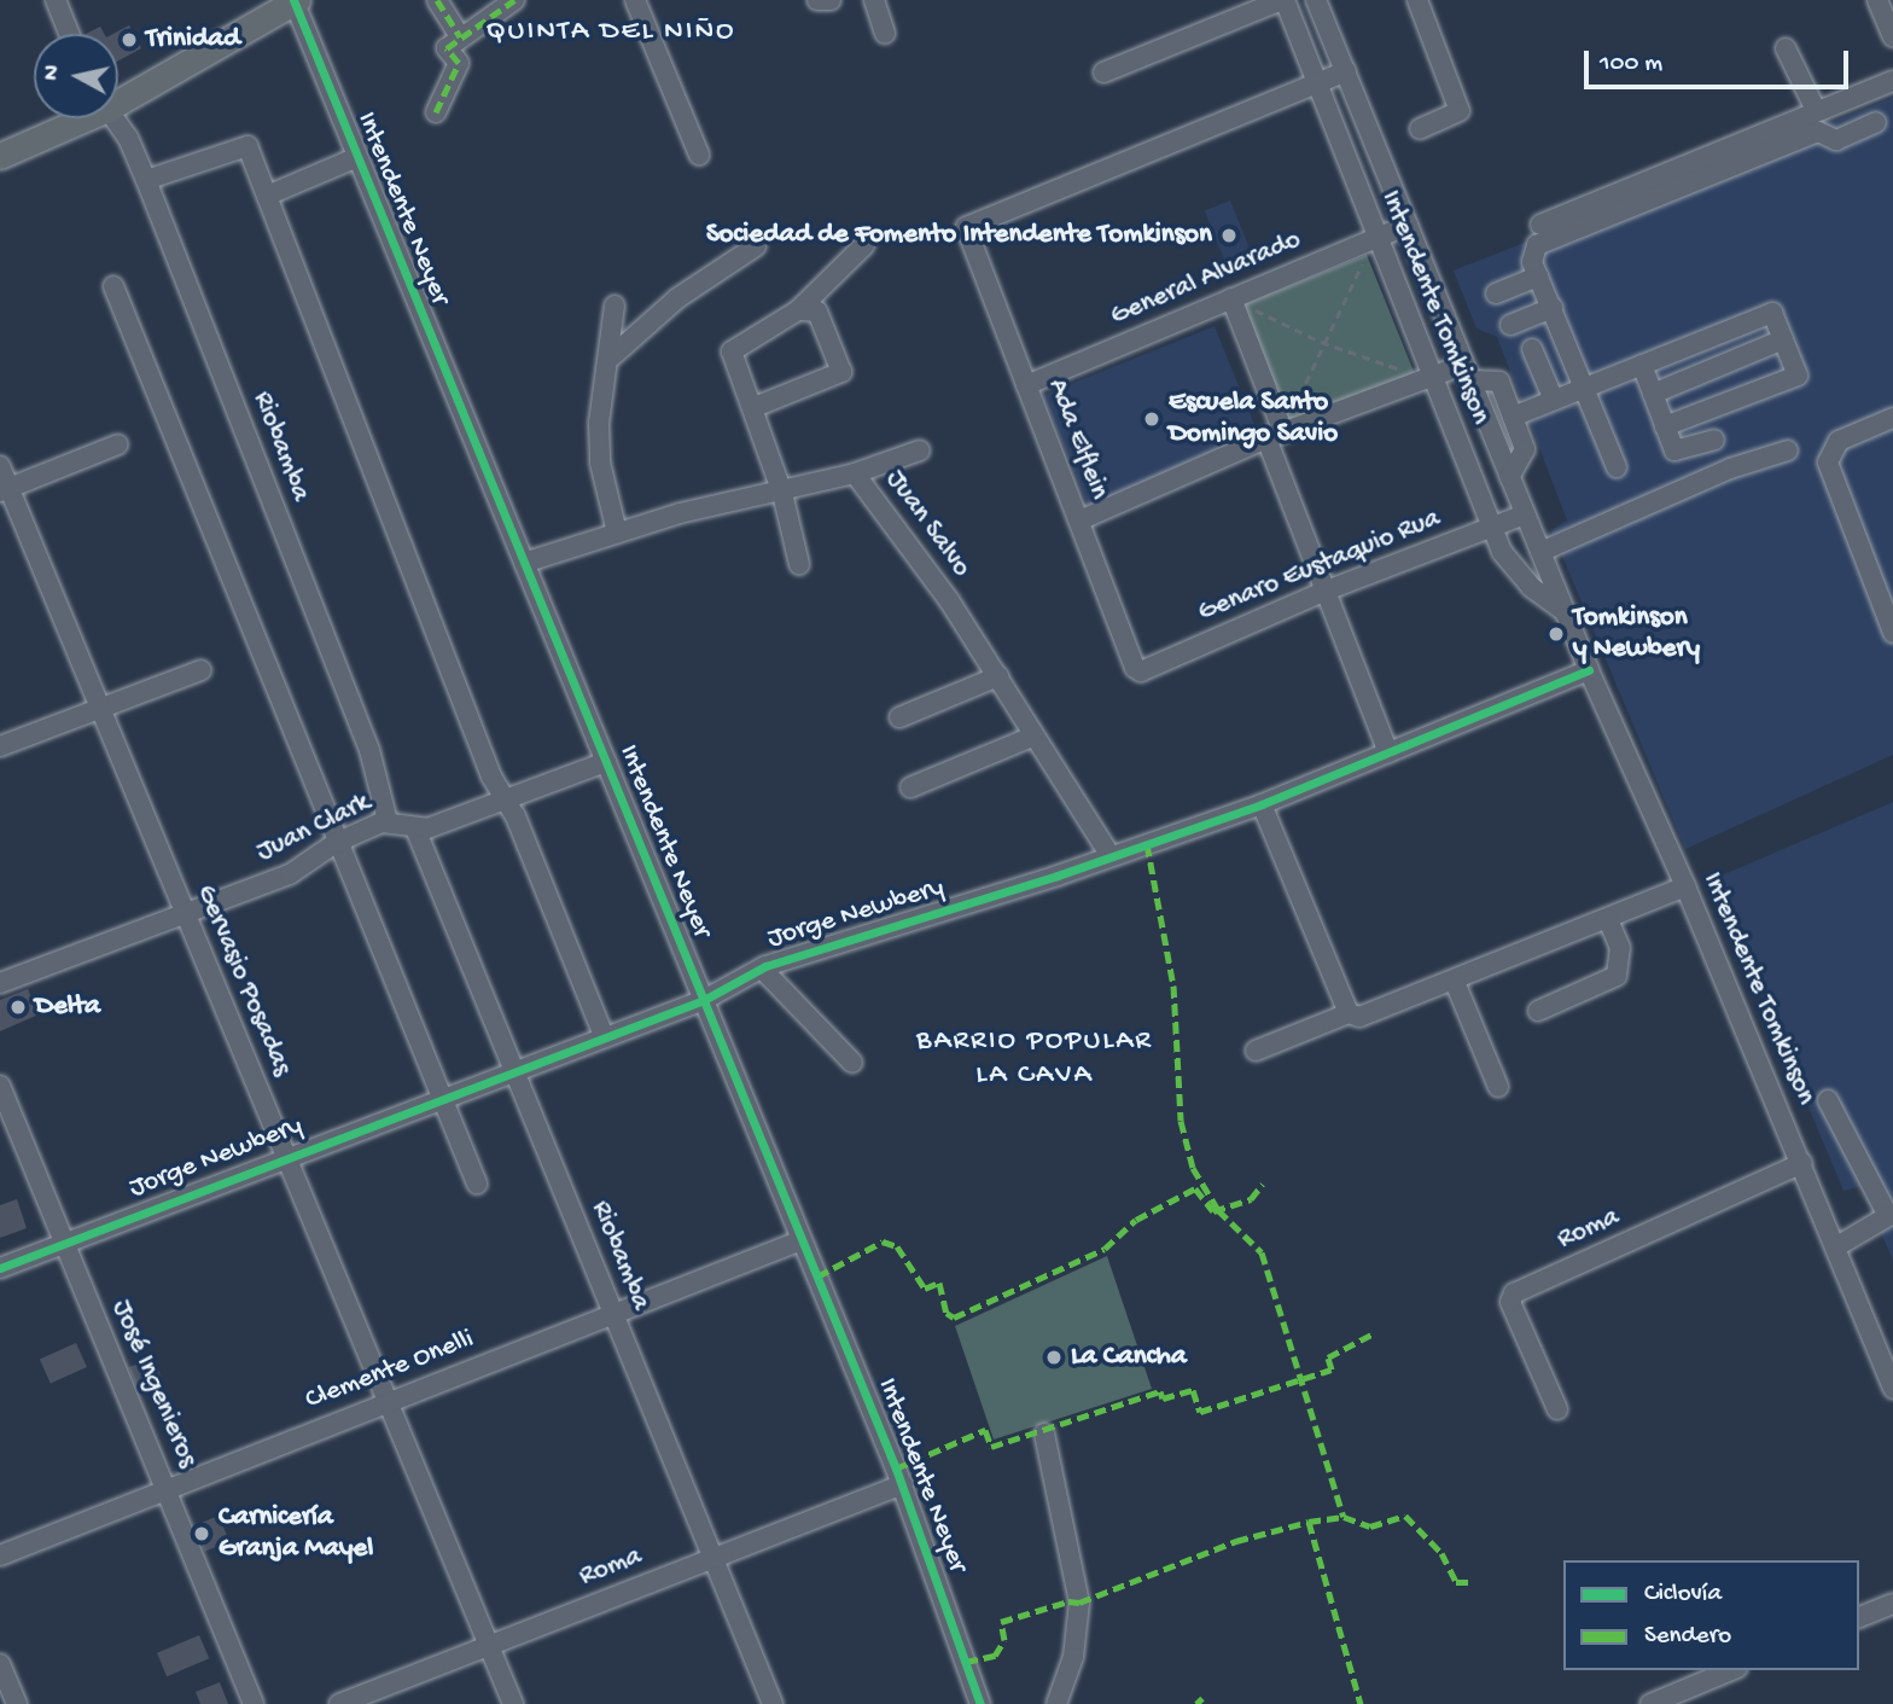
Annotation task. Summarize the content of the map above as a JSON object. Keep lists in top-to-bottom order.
{
  "streets": {
    "street": [
      "Intendente Neyer",
      "General Alvarado",
      "Intendente Tomkinson",
      "Ada Elflein",
      "Riobamba",
      "Juan Salvo",
      "Genaro Eustaquio Rua",
      "Juan Clark",
      "Jorge Newbery",
      "Gervasio Posadas",
      "Roma",
      "Clemente Onelli",
      "José Ingenieros"
    ]
  },
  "crossings": [
    ["Intendente Neyer", "Juan Salvo"],
    ["Intendente Neyer", "Jorge Newbery"],
    ["Intendente Neyer", "Roma"],
    ["Intendente Neyer", "Clemente Onelli"],
    ["General Alvarado", "Intendente Tomkinson"],
    ["General Alvarado", "Ada Elflein"],
    ["Intendente Tomkinson", "Ada Elflein"],
    ["Intendente Tomkinson", "Genaro Eustaquio Rua"],
    ["Intendente Tomkinson", "Jorge Newbery"],
    ["Intendente Tomkinson", "Roma"],
    ["Ada Elflein", "Genaro Eustaquio Rua"],
    ["Riobamba", "Juan Clark"],
    ["Riobamba", "Jorge Newbery"],
    ["Riobamba", "Roma"],
    ["Riobamba", "Clemente Onelli"],
    ["Juan Salvo", "Jorge Newbery"],
    ["Juan Clark", "Gervasio Posadas"],
    ["Jorge Newbery", "Gervasio Posadas"],
    ["Jorge Newbery", "José Ingenieros"],
    ["Gervasio Posadas", "Roma"],
    ["Gervasio Posadas", "Clemente Onelli"],
    ["Clemente Onelli", "José Ingenieros"]
  ],
  "districts": ["QUINTA DEL NIÑO", "BARRIO POPULAR LA CAVA"],
  "places": [
    "Trinidad",
    "Sociedad de Fomento Intendente Tomkinson",
    "Escuela Santo Domingo Savio",
    "Tomkinson y Newbery",
    "Delta",
    "La Cancha",
    "Carnicería Granja Mayel"
  ],
  "legend": ["Ciclovía", "Sendero"],
  "scale_bar": "100 m",
  "north": "left"
}
